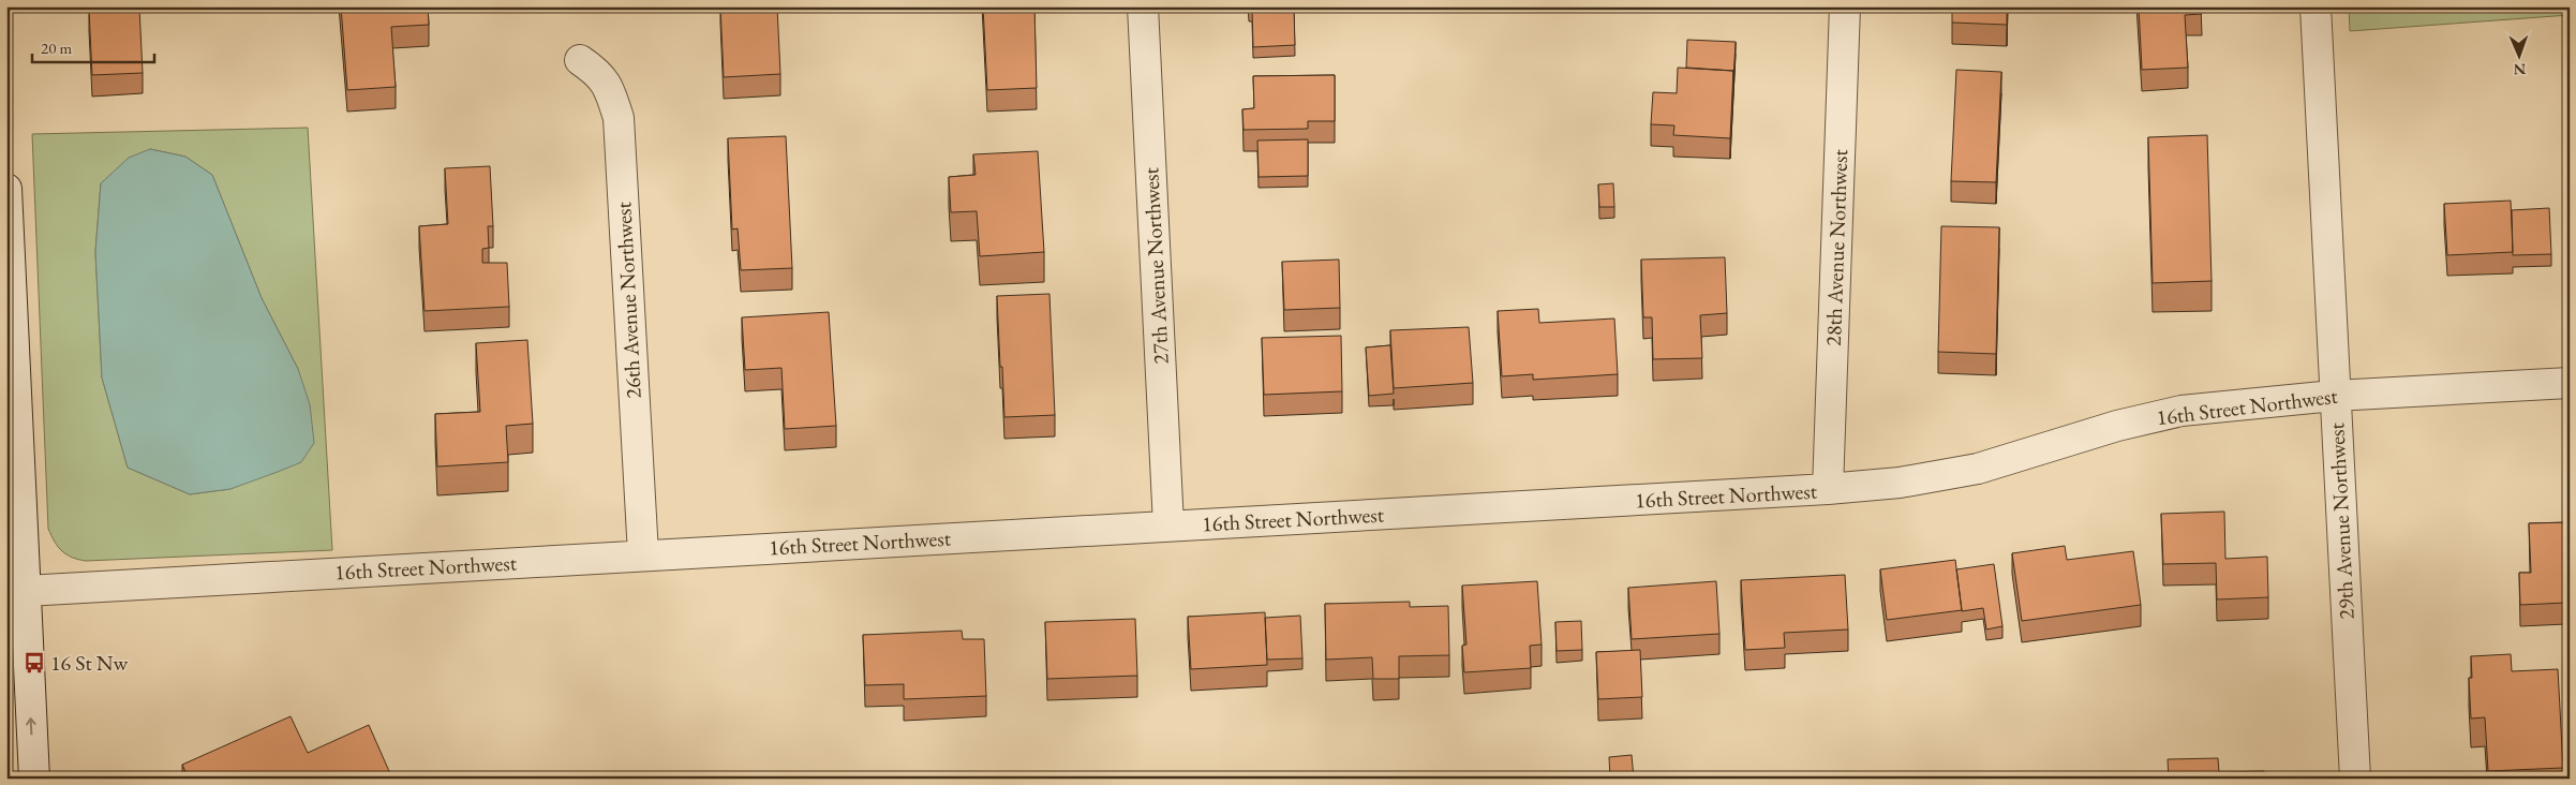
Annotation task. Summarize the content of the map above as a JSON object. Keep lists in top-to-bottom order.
{
  "streets": {
    "street": [
      "28th Avenue Northwest",
      "27th Avenue Northwest",
      "26th Avenue Northwest",
      "16th Street Northwest",
      "29th Avenue Northwest"
    ]
  },
  "crossings": [
    ["28th Avenue Northwest", "16th Street Northwest"],
    ["27th Avenue Northwest", "16th Street Northwest"],
    ["26th Avenue Northwest", "16th Street Northwest"],
    ["16th Street Northwest", "29th Avenue Northwest"]
  ],
  "places": {
    "bus stop": ["16 St Nw"]
  },
  "scale_bar": "20 m",
  "north": "bottom"
}
